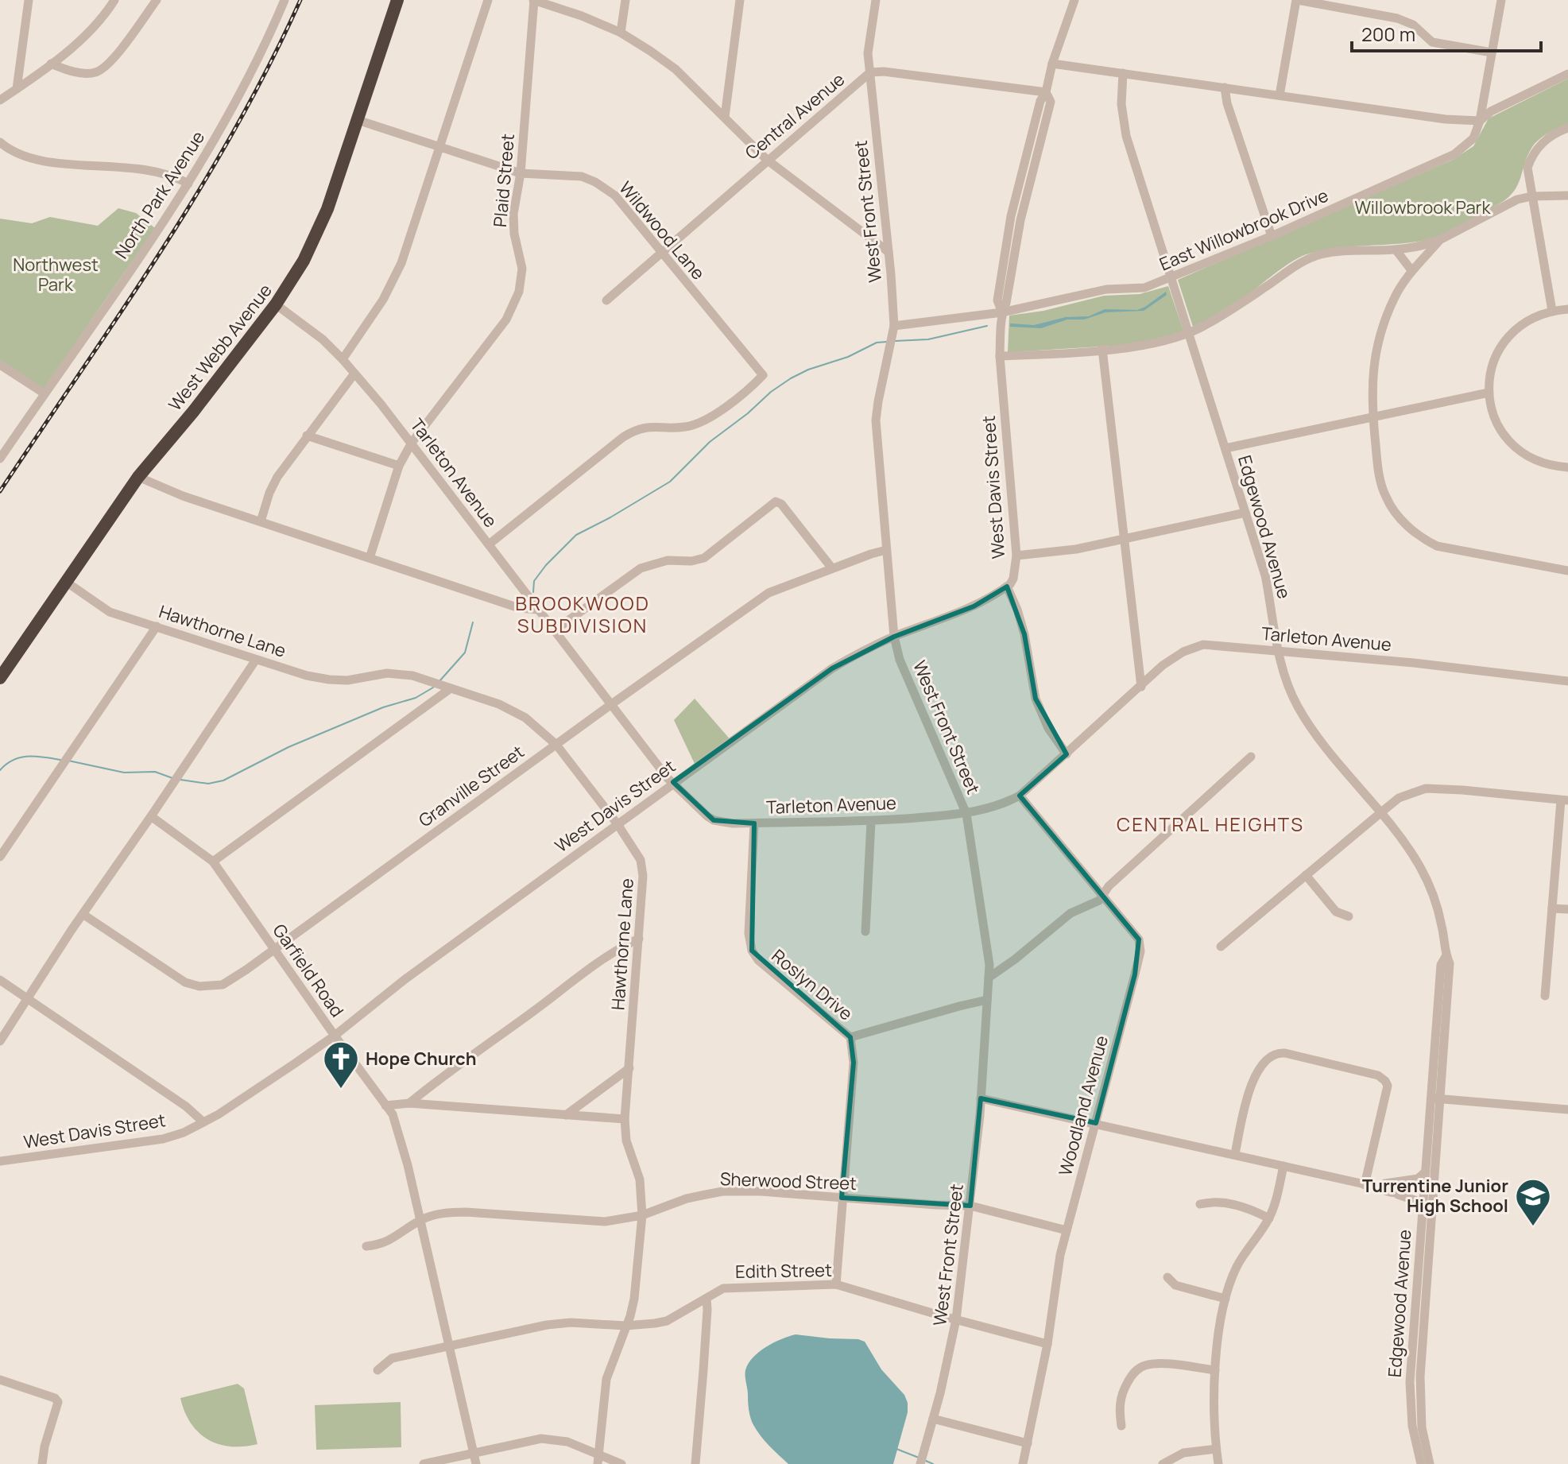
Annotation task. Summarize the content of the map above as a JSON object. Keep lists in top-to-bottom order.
{
  "streets": {
    "highway": ["West Webb Avenue"],
    "street": [
      "Central Avenue",
      "Plaid Street",
      "North Park Avenue",
      "West Front Street",
      "East Willowbrook Drive",
      "Wildwood Lane",
      "Tarleton Avenue",
      "West Davis Street",
      "Edgewood Avenue",
      "Hawthorne Lane",
      "Granville Street",
      "Garfield Road",
      "Roslyn Drive",
      "Woodland Avenue",
      "Sherwood Street",
      "Edith Street"
    ]
  },
  "crossings": [
    ["Central Avenue", "West Front Street"],
    ["Central Avenue", "Wildwood Lane"],
    ["Central Avenue", "West Davis Street"],
    ["Plaid Street", "Wildwood Lane"],
    ["Plaid Street", "Tarleton Avenue"],
    ["West Front Street", "East Willowbrook Drive"],
    ["West Front Street", "Tarleton Avenue"],
    ["West Front Street", "West Davis Street"],
    ["West Front Street", "Granville Street"],
    ["West Front Street", "Sherwood Street"],
    ["West Front Street", "Edith Street"],
    ["East Willowbrook Drive", "West Davis Street"],
    ["East Willowbrook Drive", "Edgewood Avenue"],
    ["Wildwood Lane", "West Webb Avenue"],
    ["Wildwood Lane", "Tarleton Avenue"],
    ["West Webb Avenue", "Tarleton Avenue"],
    ["West Webb Avenue", "Hawthorne Lane"],
    ["Tarleton Avenue", "West Davis Street"],
    ["Tarleton Avenue", "Edgewood Avenue"],
    ["Tarleton Avenue", "Granville Street"],
    ["Tarleton Avenue", "Roslyn Drive"],
    ["Tarleton Avenue", "Woodland Avenue"],
    ["West Davis Street", "Hawthorne Lane"],
    ["West Davis Street", "Garfield Road"],
    ["Hawthorne Lane", "Granville Street"],
    ["Hawthorne Lane", "Sherwood Street"],
    ["Hawthorne Lane", "Edith Street"],
    ["Granville Street", "Garfield Road"],
    ["Garfield Road", "Sherwood Street"],
    ["Garfield Road", "Edith Street"],
    ["Roslyn Drive", "Sherwood Street"],
    ["Roslyn Drive", "Edith Street"],
    ["Woodland Avenue", "Sherwood Street"],
    ["Woodland Avenue", "Edith Street"]
  ],
  "districts": ["BROOKWOOD SUBDIVISION", "CENTRAL HEIGHTS"],
  "parks": ["Willowbrook Park", "Northwest Park"],
  "places": {
    "church": ["Hope Church"],
    "school or university": ["Turrentine Junior High School"]
  },
  "scale_bar": "200 m"
}
